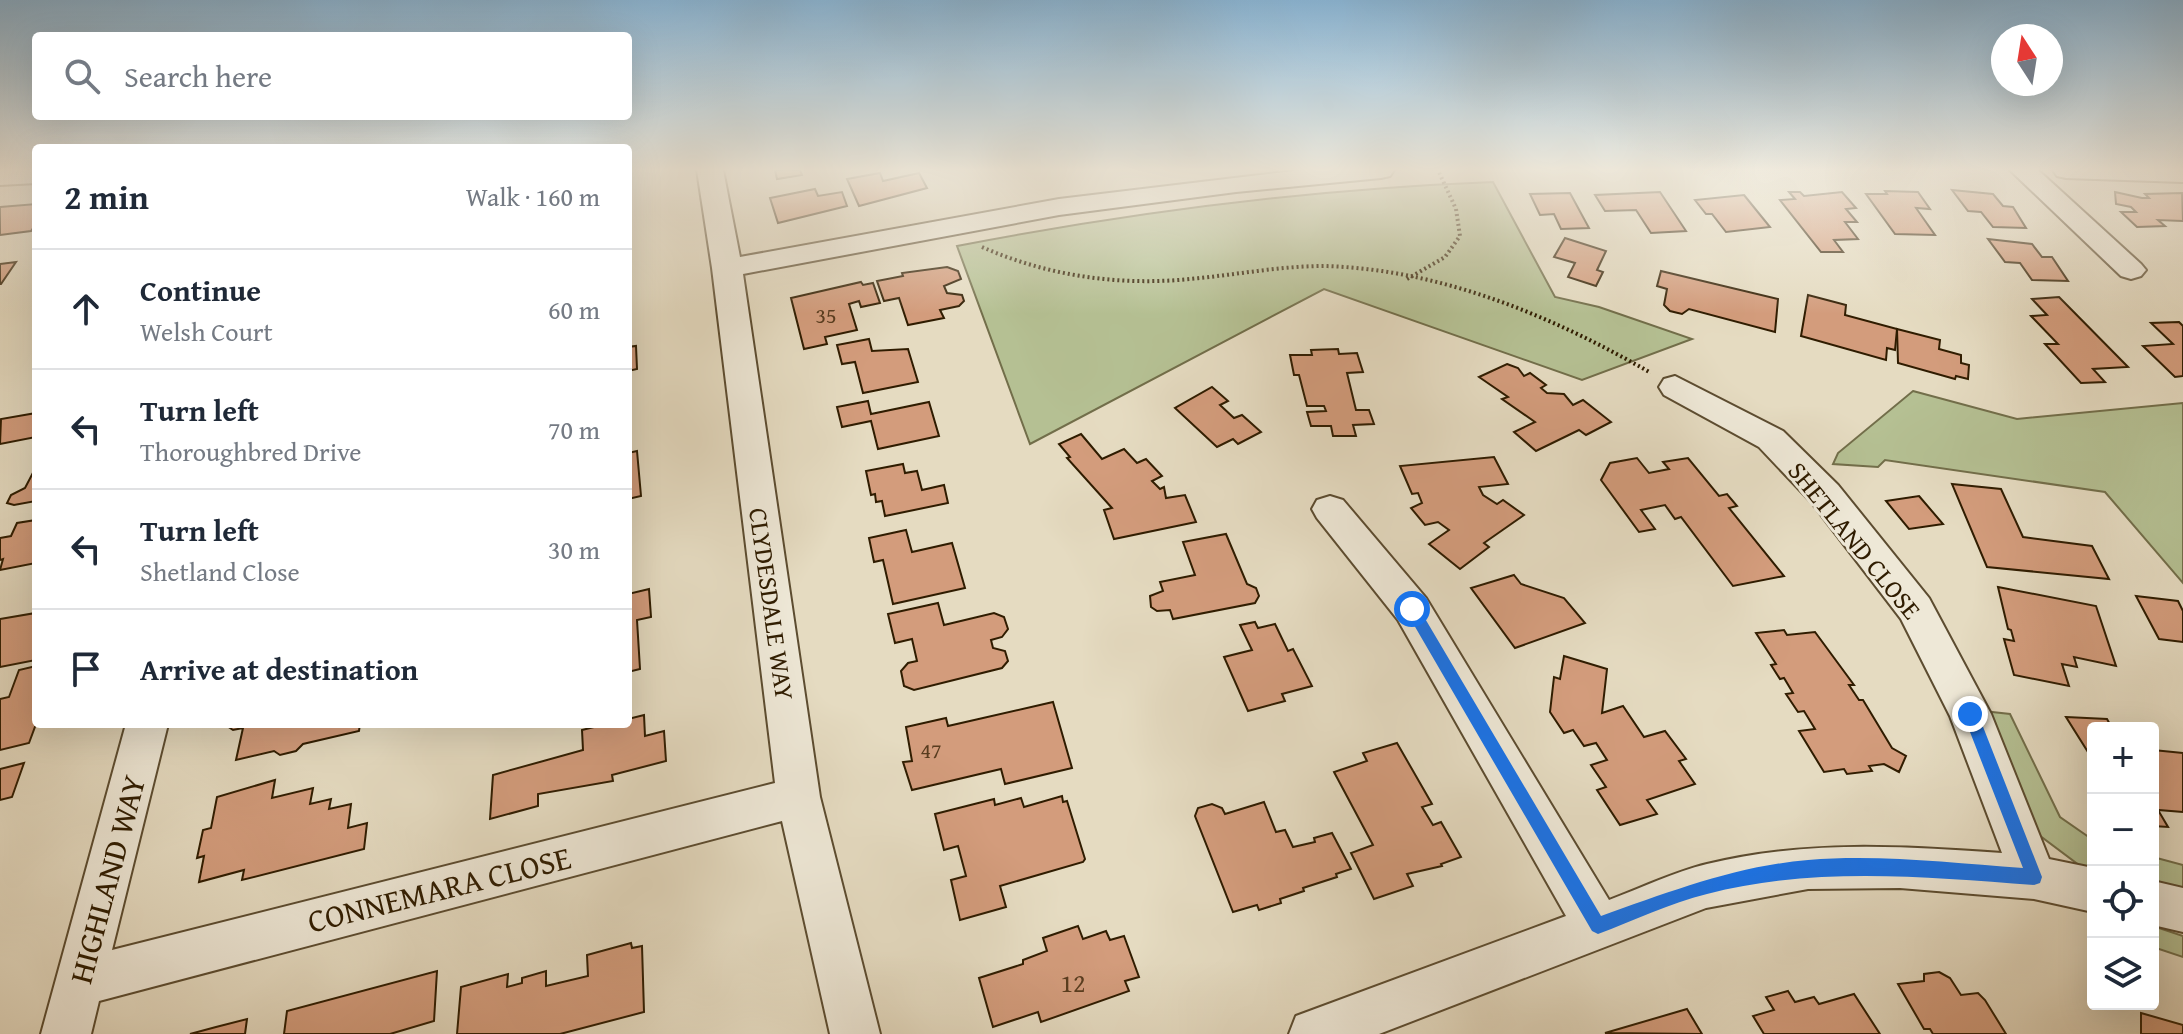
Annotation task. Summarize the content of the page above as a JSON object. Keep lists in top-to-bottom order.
{
  "streets": {
    "street": [
      "SHETLAND CLOSE",
      "CLYDESDALE WAY",
      "HIGHLAND WAY",
      "CONNEMARA CLOSE"
    ]
  },
  "crossings": [
    ["CLYDESDALE WAY", "CONNEMARA CLOSE"],
    ["HIGHLAND WAY", "CONNEMARA CLOSE"]
  ],
  "house_numbers": ["35", "47", "12"],
  "north": "top",
  "page": {
    "search": "Search here",
    "heading": ["2 min", "Walk · 160 m"],
    "list": [
      ["Continue", "Welsh Court", "60 m"],
      ["Turn left", "Thoroughbred Drive", "70 m"],
      ["Turn left", "Shetland Close", "30 m"],
      "Arrive at destination"
    ],
    "map_buttons": ["+", "−"]
  }
}
